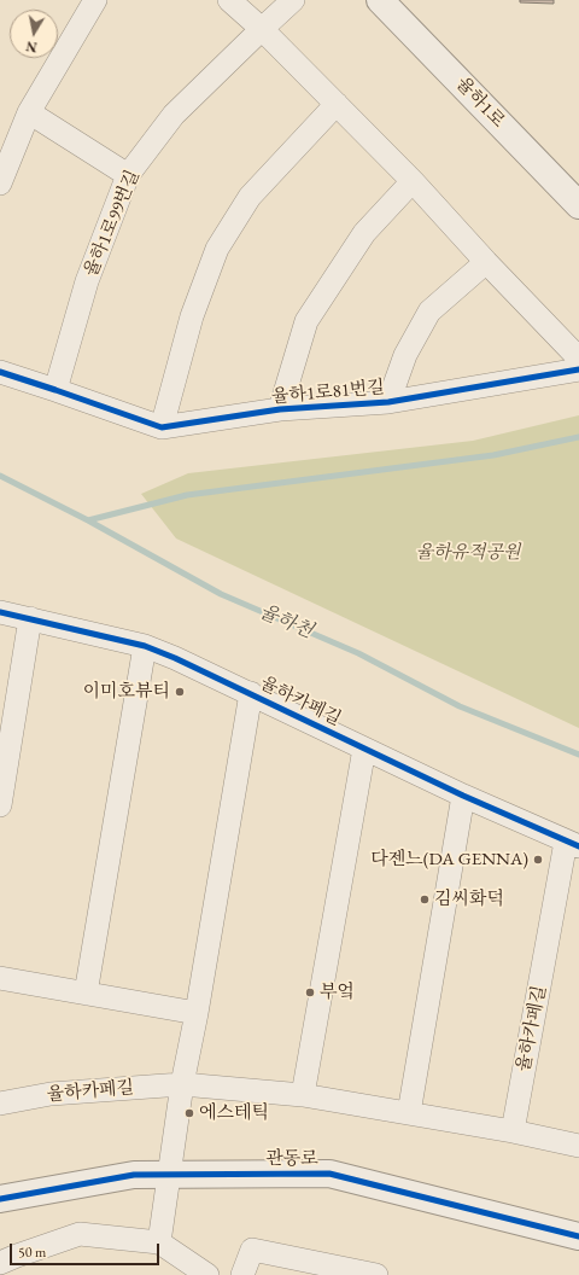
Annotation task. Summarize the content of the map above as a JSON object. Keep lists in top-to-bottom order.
{
  "streets": {
    "street": [
      "율하1로",
      "율하1로99번길",
      "율하1로81번길",
      "율하카페길",
      "관동로"
    ]
  },
  "crossings": [
    ["율하1로99번길", "율하1로81번길"],
    ["율하카페길", "관동로"]
  ],
  "water": ["율하천"],
  "parks": ["율하유적공원"],
  "places": [
    "이미호뷰티",
    "다젠느(DA GENNA)",
    "김씨화덕",
    "부엌",
    "에스테틱"
  ],
  "scale_bar": "50 m",
  "north": "bottom"
}
